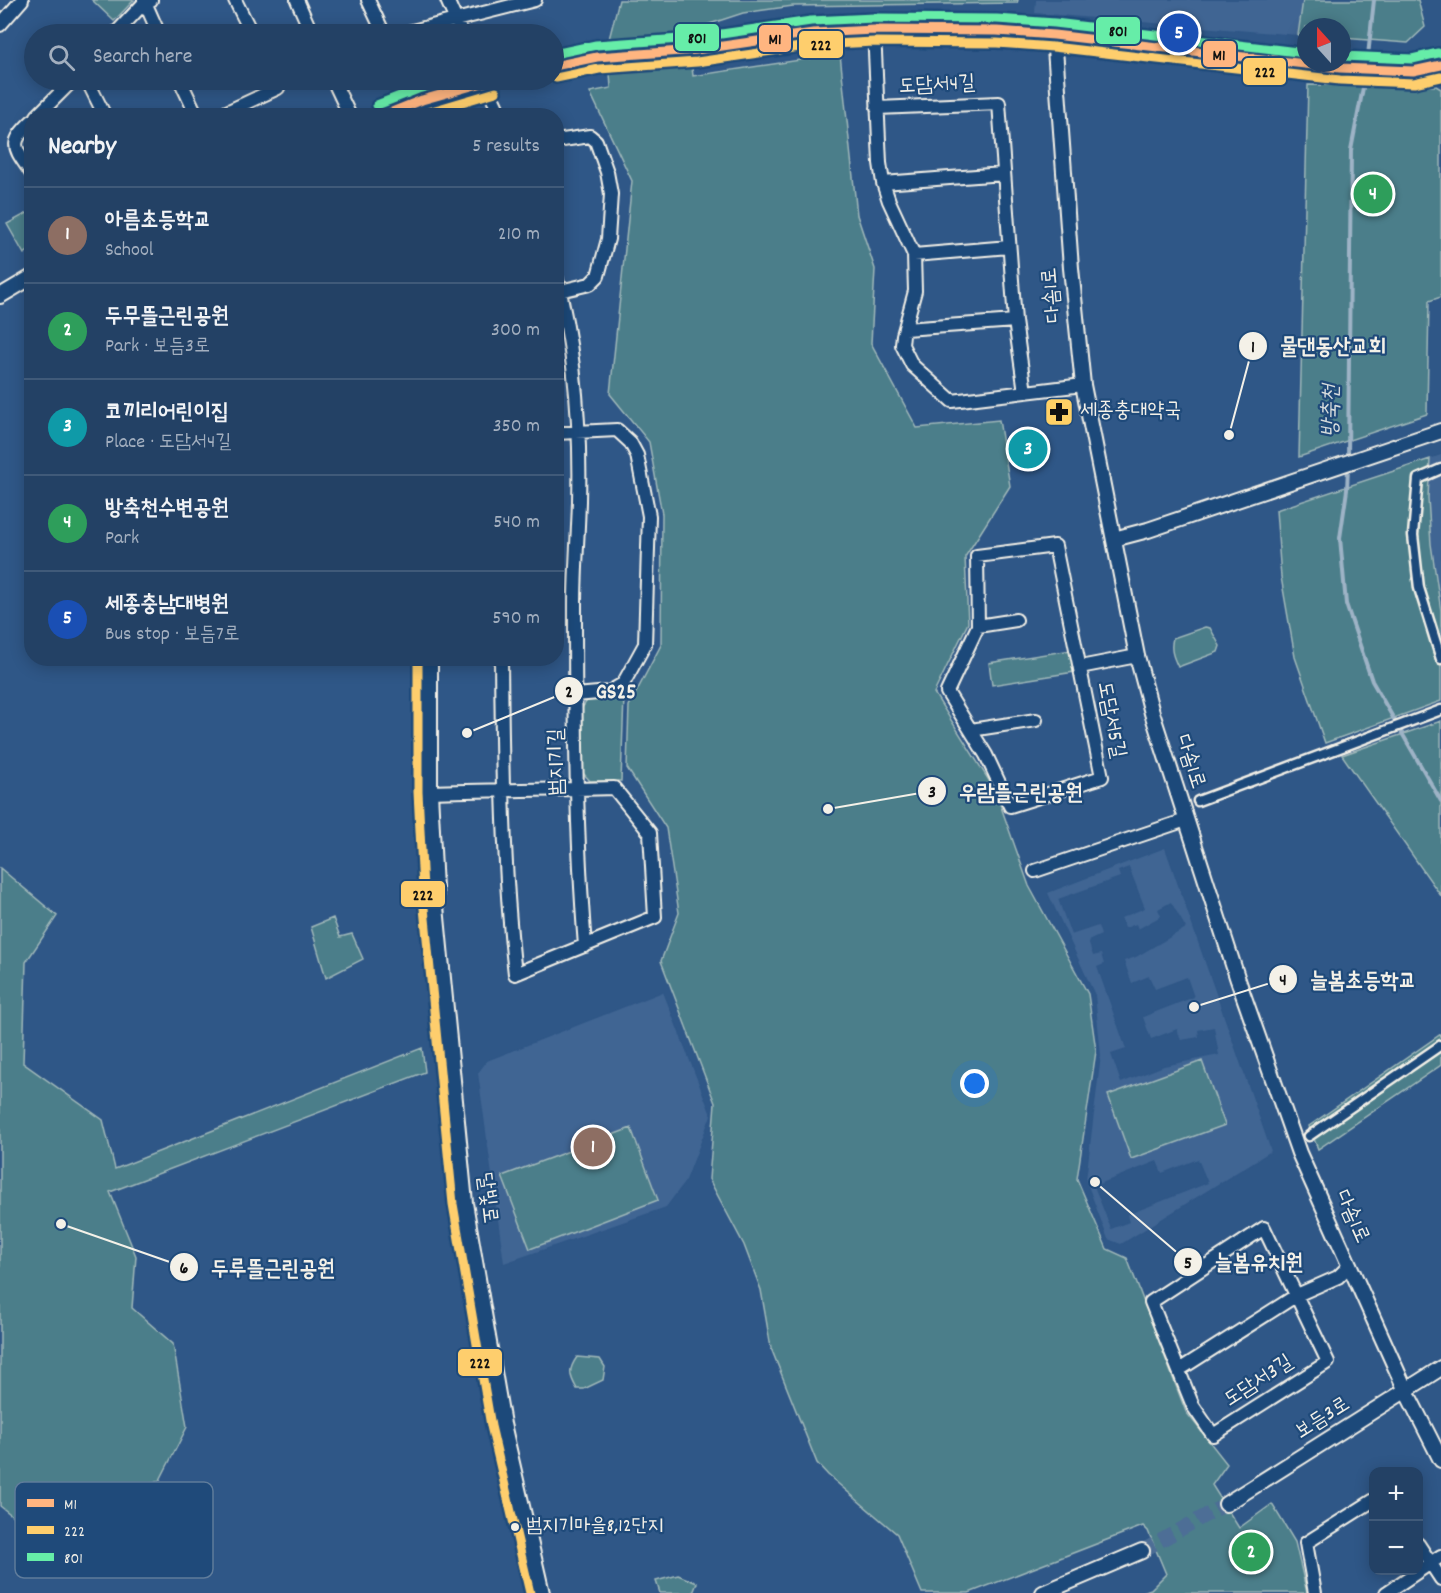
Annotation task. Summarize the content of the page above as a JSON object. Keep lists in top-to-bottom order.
{
  "streets": {
    "street": [
      "도담서4길",
      "다솜1로",
      "도담서5길",
      "범지기길",
      "달빛로",
      "도담서3길",
      "보듬3로"
    ]
  },
  "crossings": [
    ["도담서4길", "다솜1로"],
    ["다솜1로", "도담서5길"],
    ["다솜1로", "보듬3로"]
  ],
  "water": ["방축천"],
  "places": {
    "pharmacy": ["세종충대약국"],
    "other": [
      "물댄동산교회",
      "GS25",
      "우람뜰근린공원",
      "늘봄초등학교",
      "늘봄유치원",
      "두루뜰근린공원",
      "범지기마을8,12단지"
    ]
  },
  "lines": ["transit line 801", "transit line M1", "transit line 222"],
  "legend": ["M1", "222", "801"],
  "north": "top",
  "page": {
    "pins": [
      "5",
      "4",
      "3",
      "1",
      "2"
    ],
    "search": "Search here",
    "heading": ["Nearby", "5 results"],
    "list": [
      {
        "mark": "1",
        "name": "아름초등학교",
        "note": "School",
        "value": "210 m"
      },
      {
        "mark": "2",
        "name": "두무뜰근린공원",
        "note": "Park · 보듬3로",
        "value": "300 m"
      },
      {
        "mark": "3",
        "name": "코끼리어린이집",
        "note": "Place · 도담서4길",
        "value": "350 m"
      },
      {
        "mark": "4",
        "name": "방축천수변공원",
        "note": "Park",
        "value": "540 m"
      },
      {
        "mark": "5",
        "name": "세종충남대병원",
        "note": "Bus stop · 보듬7로",
        "value": "590 m"
      }
    ],
    "map_buttons": ["+", "−"]
  }
}
